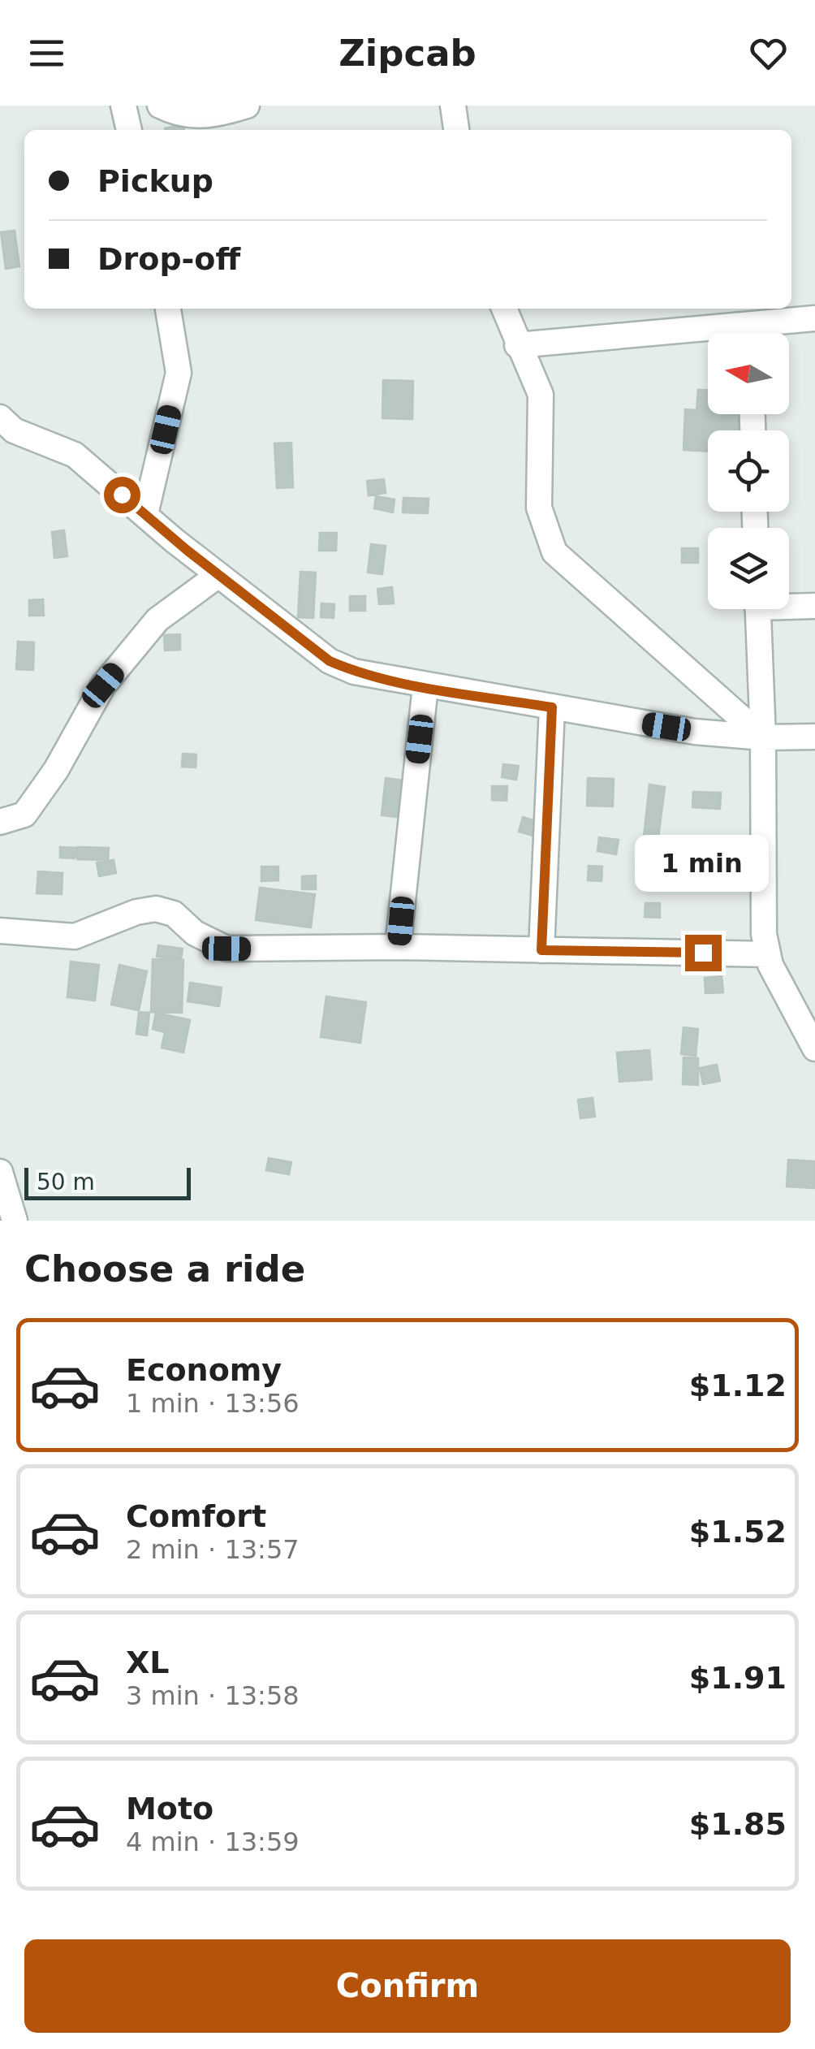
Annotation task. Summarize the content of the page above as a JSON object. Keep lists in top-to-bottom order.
{
  "scale_bar": "50 m",
  "north": "left",
  "page": {
    "header": "Zipcab",
    "banner": ["Pickup", "Drop-off"],
    "bubble": "1 min",
    "scale": "50 m",
    "heading": "Choose a ride",
    "list": [
      {
        "name": "Economy",
        "note": "1 min · 13:56",
        "value": "$1.12"
      },
      {
        "name": "Comfort",
        "note": "2 min · 13:57",
        "value": "$1.52"
      },
      {
        "name": "XL",
        "note": "3 min · 13:58",
        "value": "$1.91"
      },
      {
        "name": "Moto",
        "note": "4 min · 13:59",
        "value": "$1.85"
      }
    ],
    "buttons": "Confirm"
  }
}
